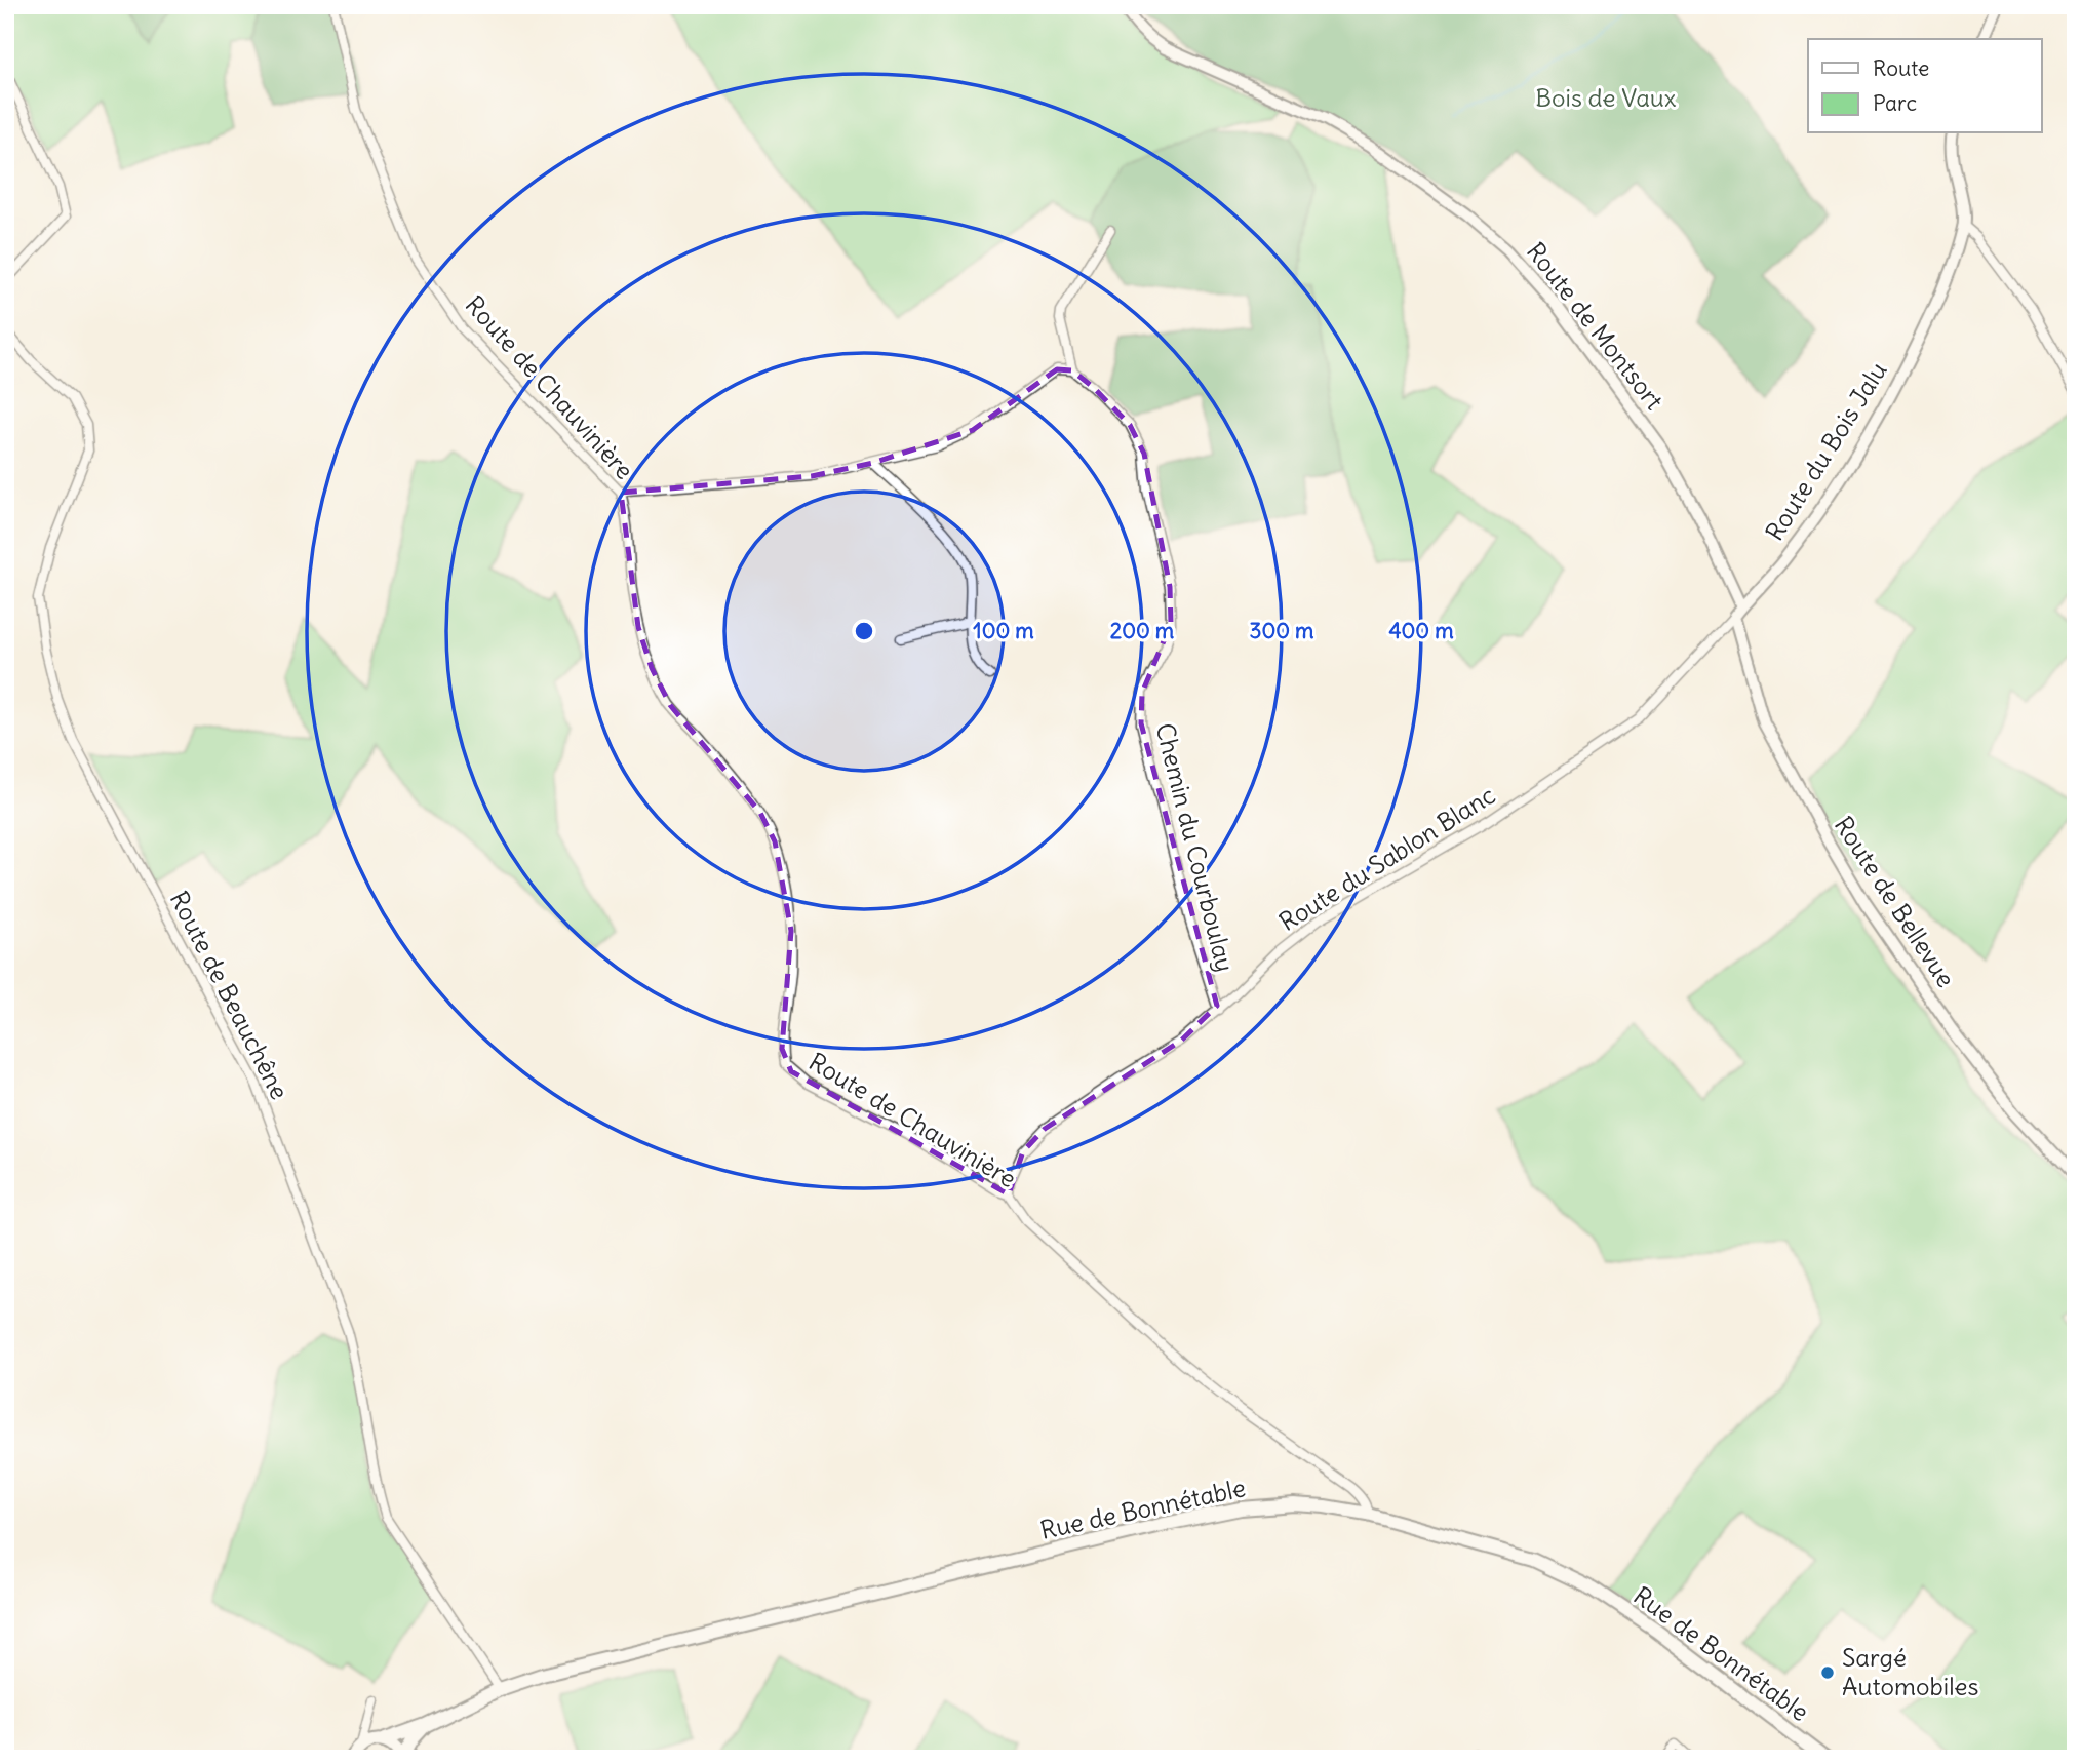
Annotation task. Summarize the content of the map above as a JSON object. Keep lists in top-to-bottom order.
{
  "streets": {
    "main road": ["Rue de Bonnétable"],
    "street": [
      "Route de Montsort",
      "Route de Chauvinière",
      "Route du Bois Jalu",
      "Chemin du Courboulay",
      "Route du Sablon Blanc",
      "Route de Bellevue",
      "Route de Beauchêne"
    ]
  },
  "crossings": [
    ["Route de Montsort", "Route du Bois Jalu"],
    ["Route de Montsort", "Route du Sablon Blanc"],
    ["Route de Montsort", "Route de Bellevue"],
    ["Route de Chauvinière", "Route du Sablon Blanc"],
    ["Route de Chauvinière", "Rue de Bonnétable"],
    ["Route du Bois Jalu", "Route du Sablon Blanc"],
    ["Route du Bois Jalu", "Route de Bellevue"],
    ["Chemin du Courboulay", "Route du Sablon Blanc"],
    ["Route du Sablon Blanc", "Route de Bellevue"],
    ["Route de Beauchêne", "Rue de Bonnétable"]
  ],
  "parks": ["Bois de Vaux"],
  "places": ["Sargé Automobiles"],
  "legend": ["Route", "Parc"],
  "rings": [
    "100 m",
    "200 m",
    "300 m",
    "400 m"
  ]
}
